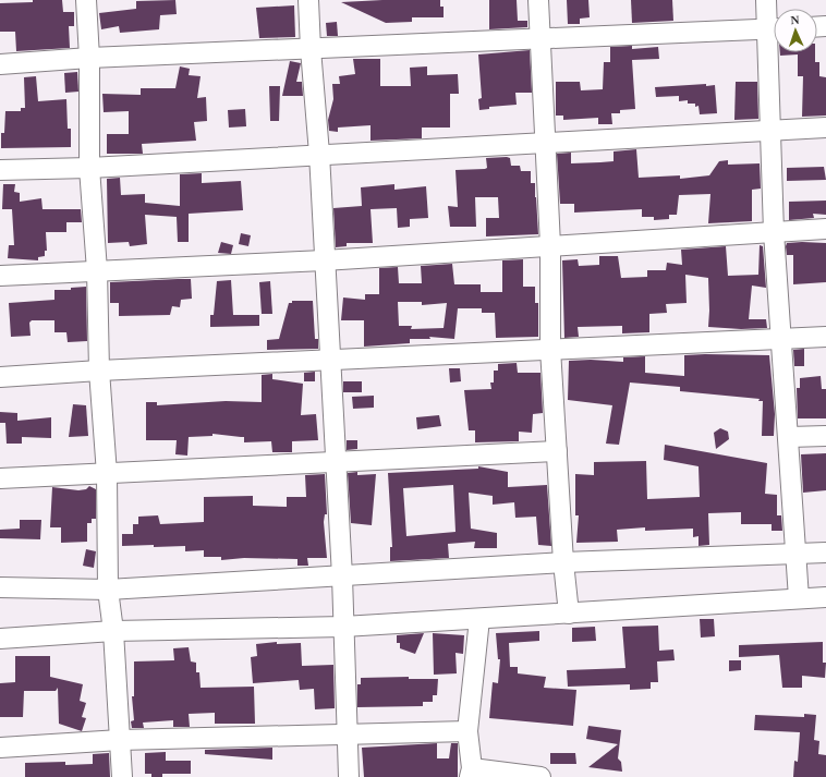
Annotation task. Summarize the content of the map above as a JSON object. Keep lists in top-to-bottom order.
{
  "north": "top"
}
